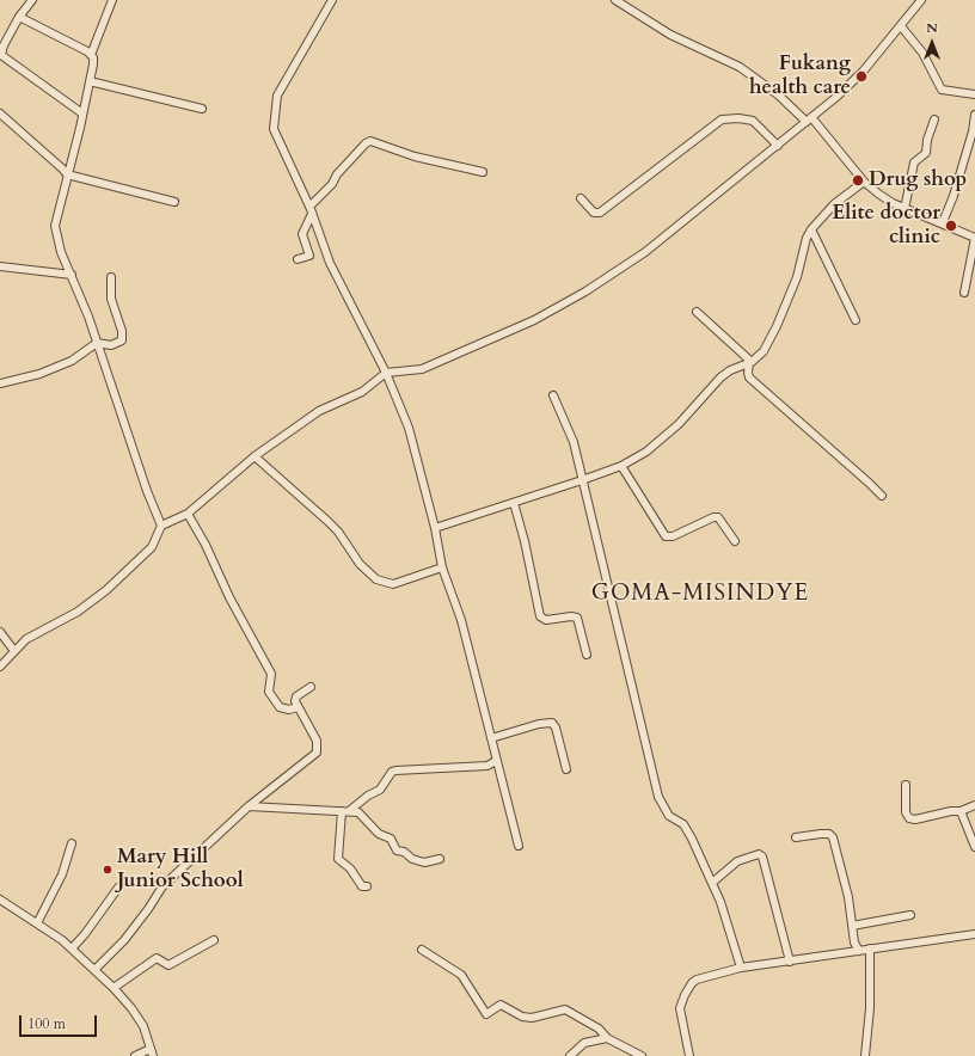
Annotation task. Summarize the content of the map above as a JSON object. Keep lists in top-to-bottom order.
{
  "districts": ["GOMA-MISINDYE"],
  "places": [
    "Fukang health care",
    "Drug shop",
    "Elite doctor clinic",
    "Mary Hill Junior School"
  ],
  "scale_bar": "100 m",
  "north": "top"
}
